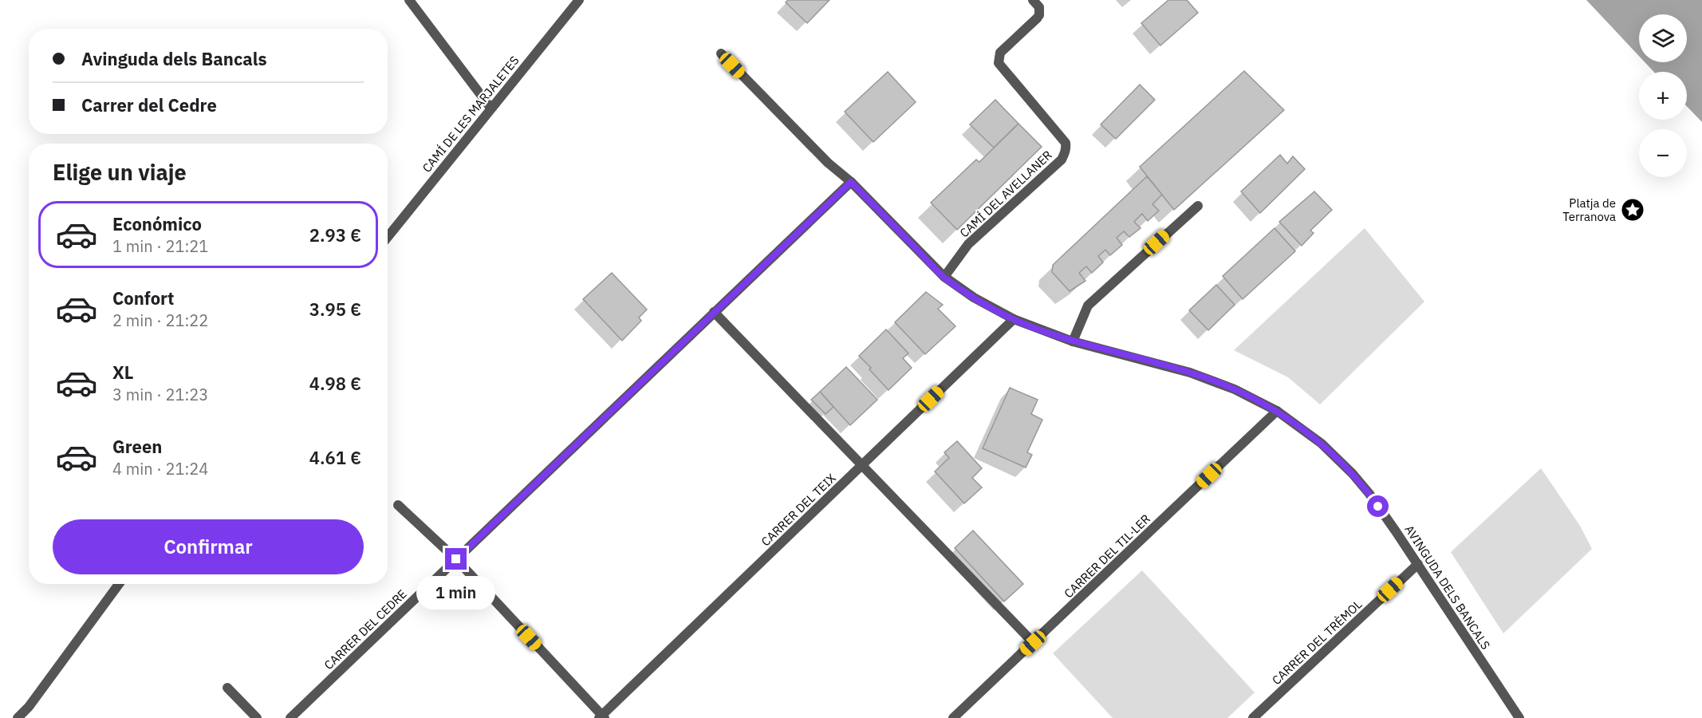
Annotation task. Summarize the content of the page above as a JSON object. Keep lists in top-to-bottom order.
{
  "streets": {
    "street": [
      "CAMÍ DE LES MARJALETES",
      "CAMÍ DEL AVELLANER",
      "CARRER DEL TEIX",
      "CARRER DEL TIL·LER",
      "AVINGUDA DELS BANCALS",
      "CARRER DEL CEDRE",
      "CARRER DEL TRÈMOL"
    ]
  },
  "crossings": [
    ["CAMÍ DEL AVELLANER", "AVINGUDA DELS BANCALS"],
    ["CARRER DEL TEIX", "AVINGUDA DELS BANCALS"],
    ["CARRER DEL TIL·LER", "AVINGUDA DELS BANCALS"],
    ["AVINGUDA DELS BANCALS", "CARRER DEL CEDRE"],
    ["AVINGUDA DELS BANCALS", "CARRER DEL TRÈMOL"]
  ],
  "places": {
    "place": ["Platja de Terranova"]
  },
  "page": {
    "map_buttons": ["+", "−"],
    "banner": ["Avinguda dels Bancals", "Carrer del Cedre"],
    "heading": "Elige un viaje",
    "list": [
      {
        "name": "Económico",
        "note": "1 min · 21:21",
        "value": "2.93 €"
      },
      {
        "name": "Confort",
        "note": "2 min · 21:22",
        "value": "3.95 €"
      },
      {
        "name": "XL",
        "note": "3 min · 21:23",
        "value": "4.98 €"
      },
      {
        "name": "Green",
        "note": "4 min · 21:24",
        "value": "4.61 €"
      }
    ],
    "buttons": "Confirmar",
    "bubble": "1 min"
  }
}
